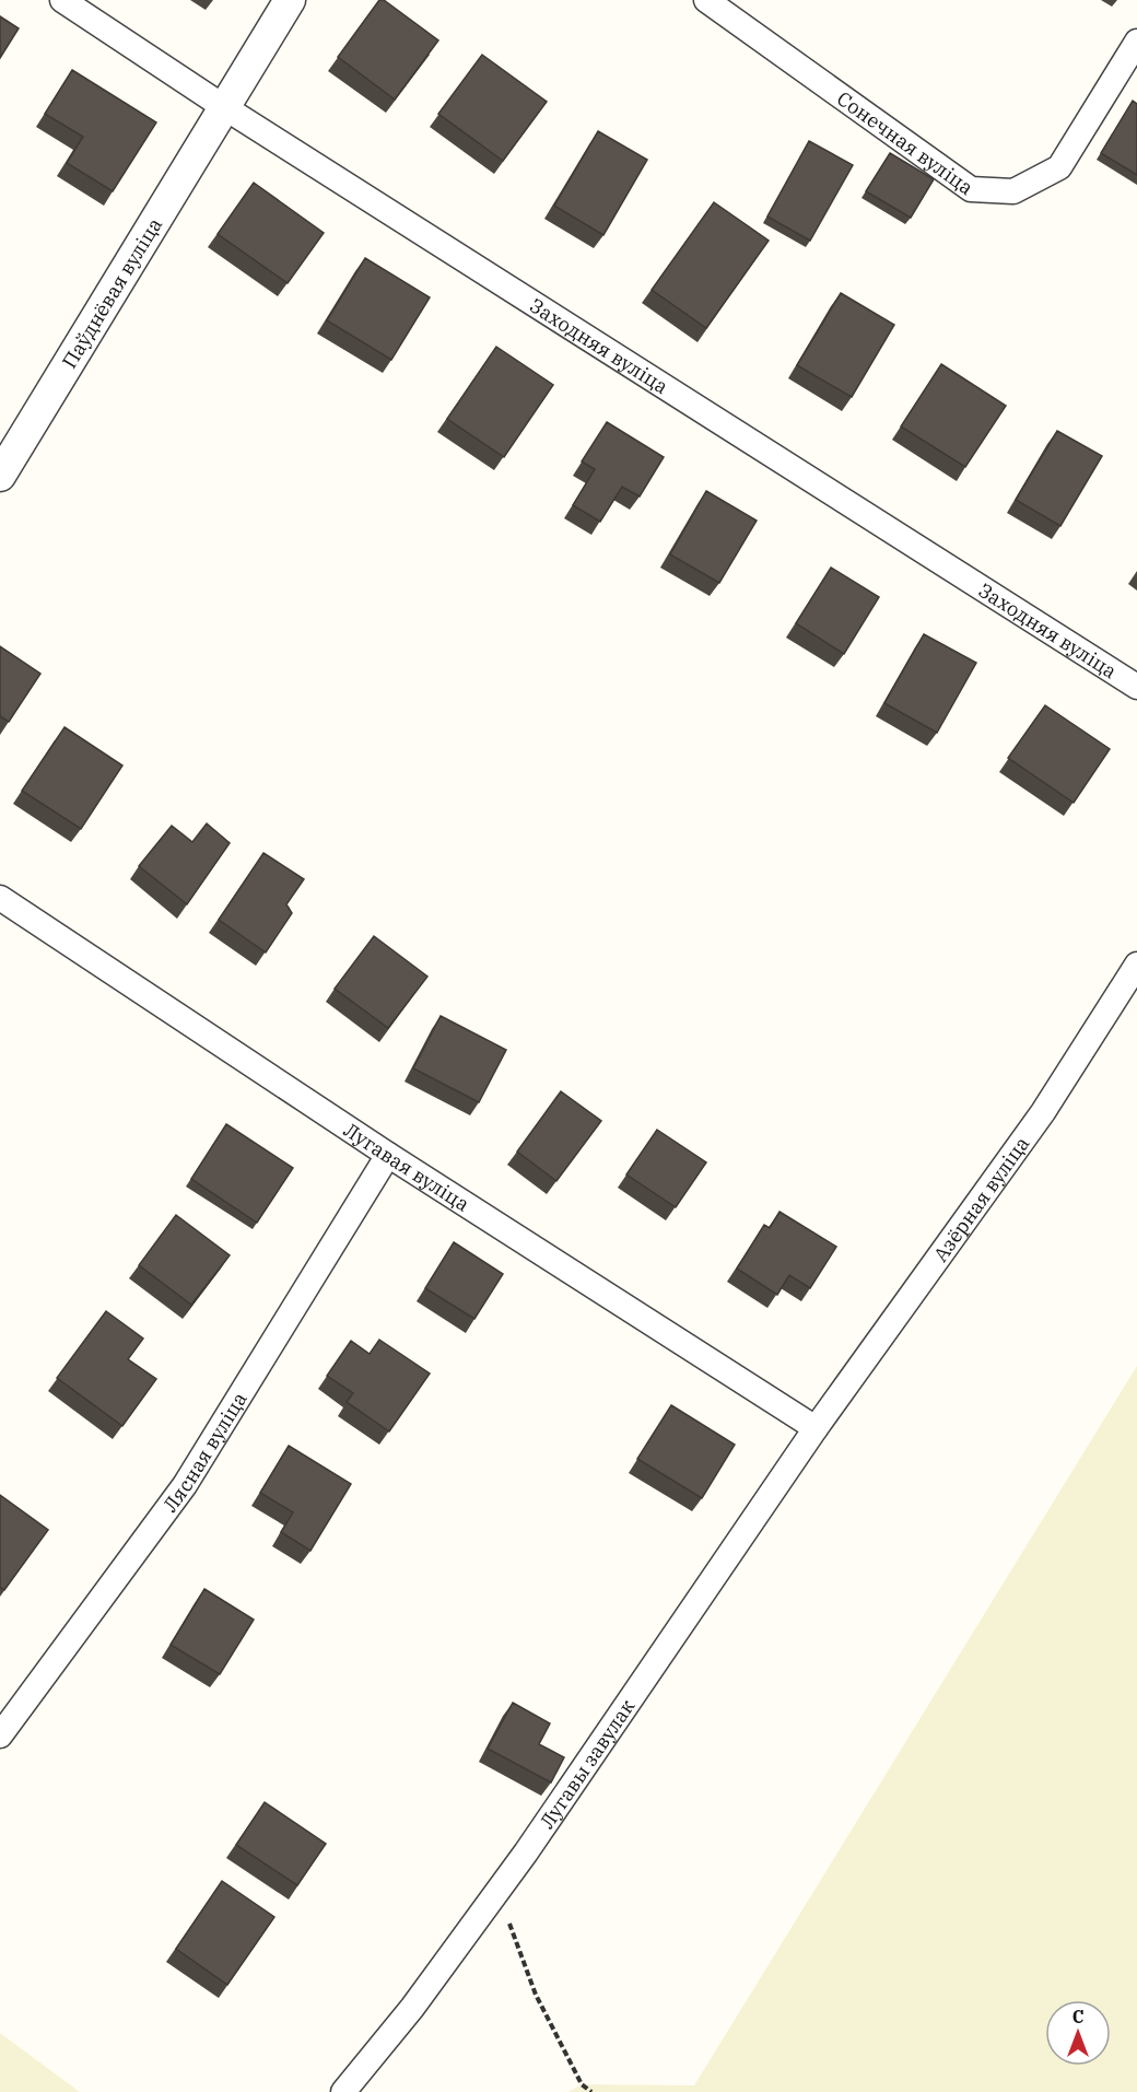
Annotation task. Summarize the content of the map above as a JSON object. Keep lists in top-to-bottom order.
{
  "streets": {
    "street": [
      "Сонечная вуліца",
      "Паўднёвая вуліца",
      "Заходняя вуліца",
      "Лугавая вуліца",
      "Азёрная вуліца",
      "Лясная вуліца",
      "Лугавы завулак"
    ]
  },
  "crossings": [
    ["Паўднёвая вуліца", "Заходняя вуліца"],
    ["Лугавая вуліца", "Азёрная вуліца"],
    ["Лугавая вуліца", "Лясная вуліца"],
    ["Лугавая вуліца", "Лугавы завулак"],
    ["Азёрная вуліца", "Лугавы завулак"]
  ],
  "north": "top"
}
